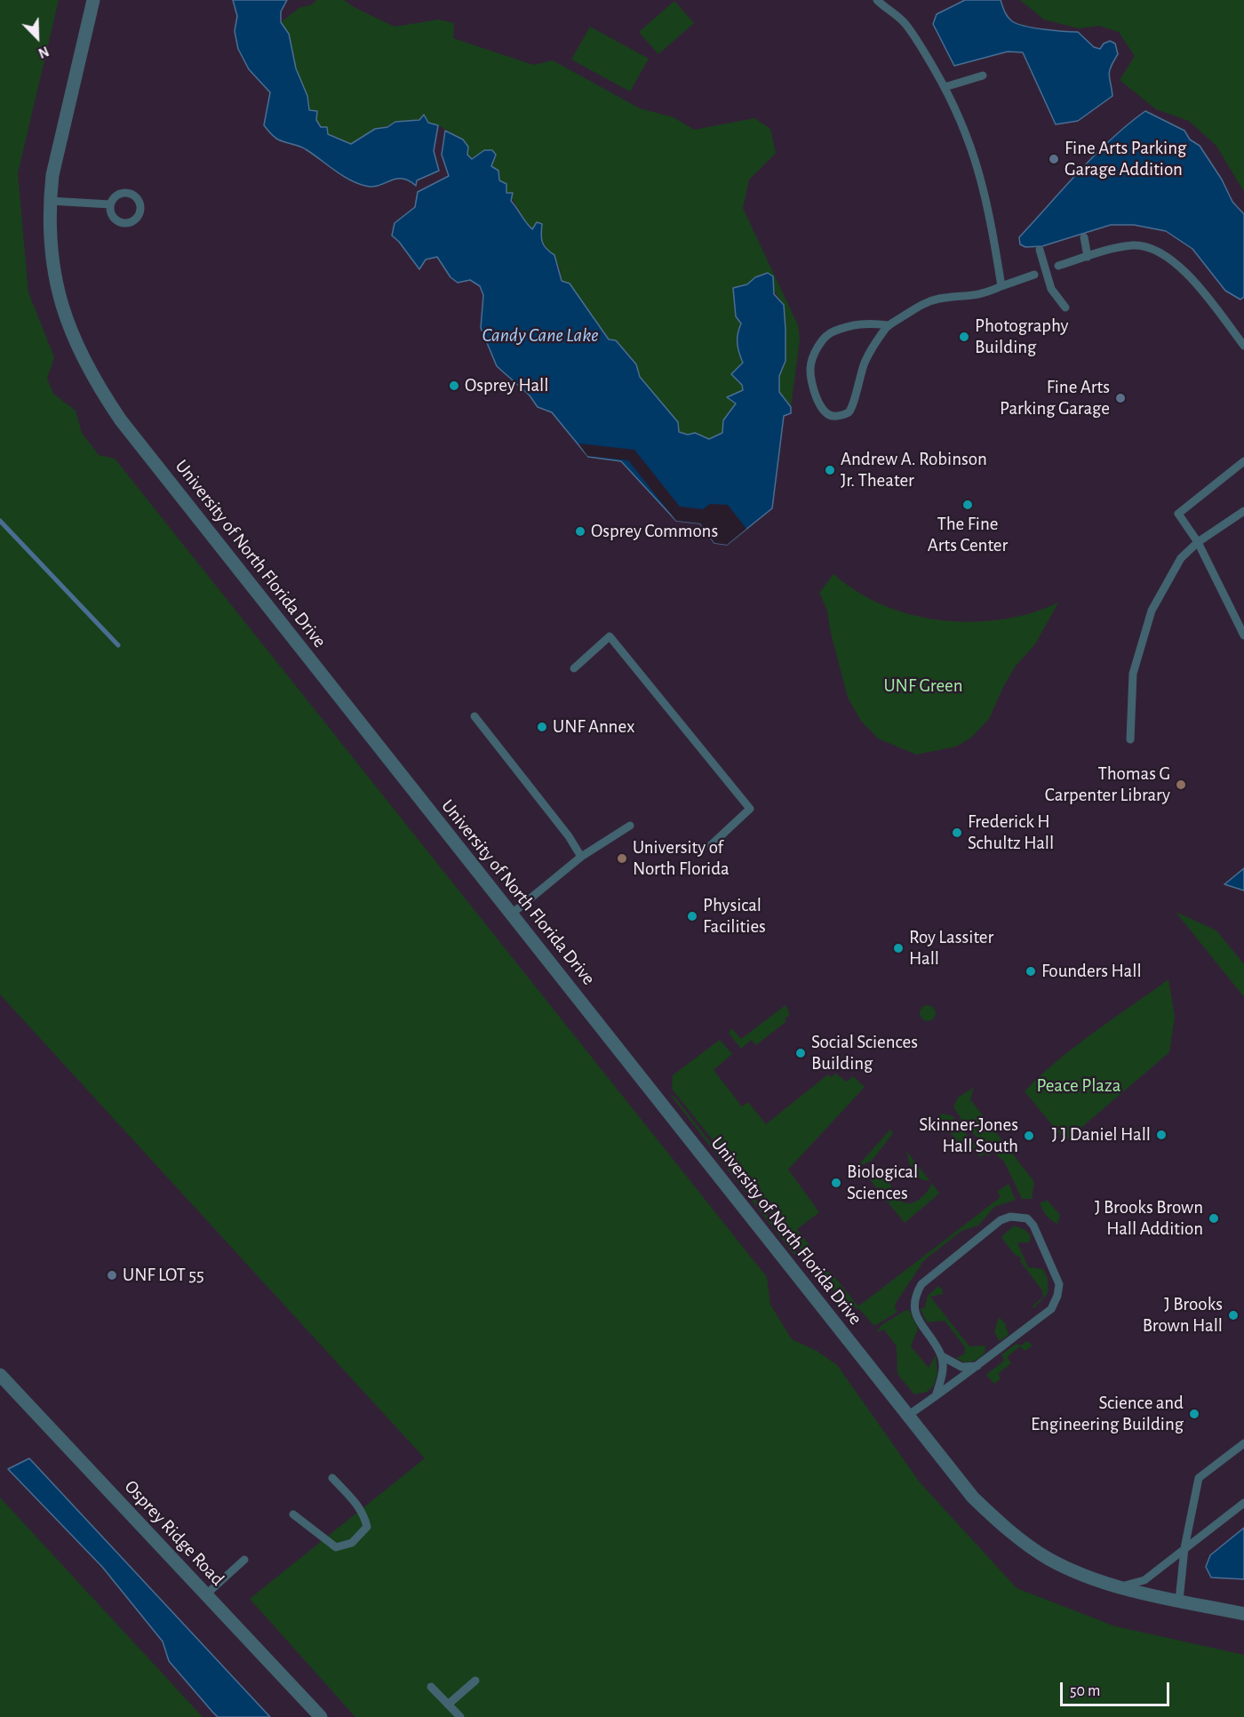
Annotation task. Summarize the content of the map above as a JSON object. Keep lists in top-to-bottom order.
{
  "streets": {
    "street": ["University of North Florida Drive", "Osprey Ridge Road"]
  },
  "water": ["Candy Cane Lake"],
  "parks": ["UNF Green", "Peace Plaza"],
  "places": [
    "Fine Arts Parking Garage Addition",
    "Photography Building",
    "Osprey Hall",
    "Fine Arts Parking Garage",
    "Andrew A. Robinson Jr. Theater",
    "The Fine Arts Center",
    "Osprey Commons",
    "UNF Annex",
    "Thomas G Carpenter Library",
    "Frederick H Schultz Hall",
    "University of North Florida",
    "Physical Facilities",
    "Roy Lassiter Hall",
    "Founders Hall",
    "Social Sciences Building",
    "J J Daniel Hall",
    "Skinner-Jones Hall South",
    "Biological Sciences",
    "J Brooks Brown Hall Addition",
    "UNF LOT 55",
    "J Brooks Brown Hall",
    "Science and Engineering Building"
  ],
  "scale_bar": "50 m",
  "north": "bottom right"
}
